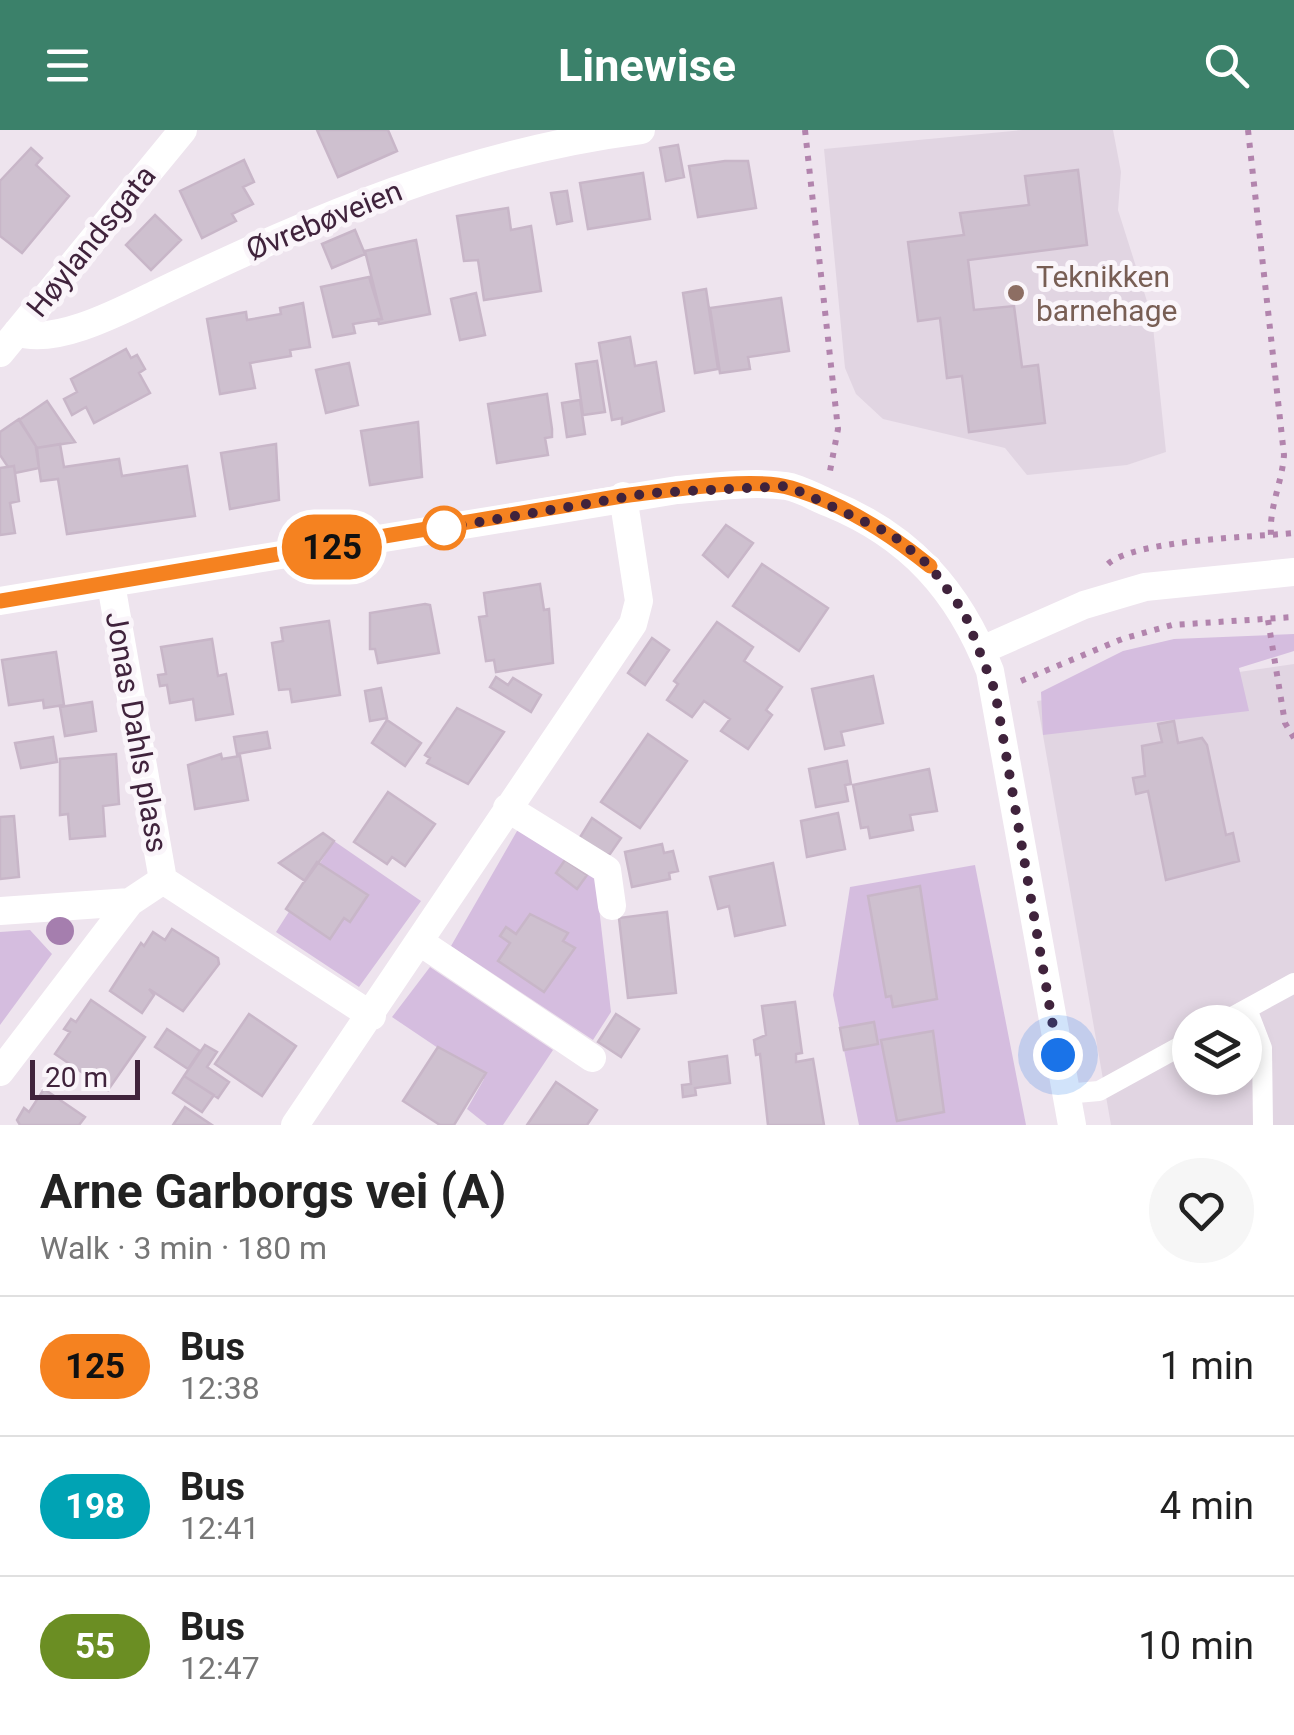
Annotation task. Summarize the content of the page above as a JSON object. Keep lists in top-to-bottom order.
{
  "streets": {
    "street": ["Øvrebøveien", "Høylandsgata", "Jonas Dahls plass"]
  },
  "crossings": [
    ["Øvrebøveien", "Høylandsgata"]
  ],
  "places": ["Teknikken barnehage"],
  "lines": ["bus line 125"],
  "scale_bar": "20 m",
  "page": {
    "header": "Linewise",
    "on_map": "125",
    "scale": "20 m",
    "heading": ["Arne Garborgs vei (A)", "Walk · 3 min · 180 m"],
    "list": [
      {
        "mark": "125",
        "name": "Bus",
        "note": "12:38",
        "value": "1 min"
      },
      {
        "mark": "198",
        "name": "Bus",
        "note": "12:41",
        "value": "4 min"
      },
      {
        "mark": "55",
        "name": "Bus",
        "note": "12:47",
        "value": "10 min"
      }
    ]
  }
}
